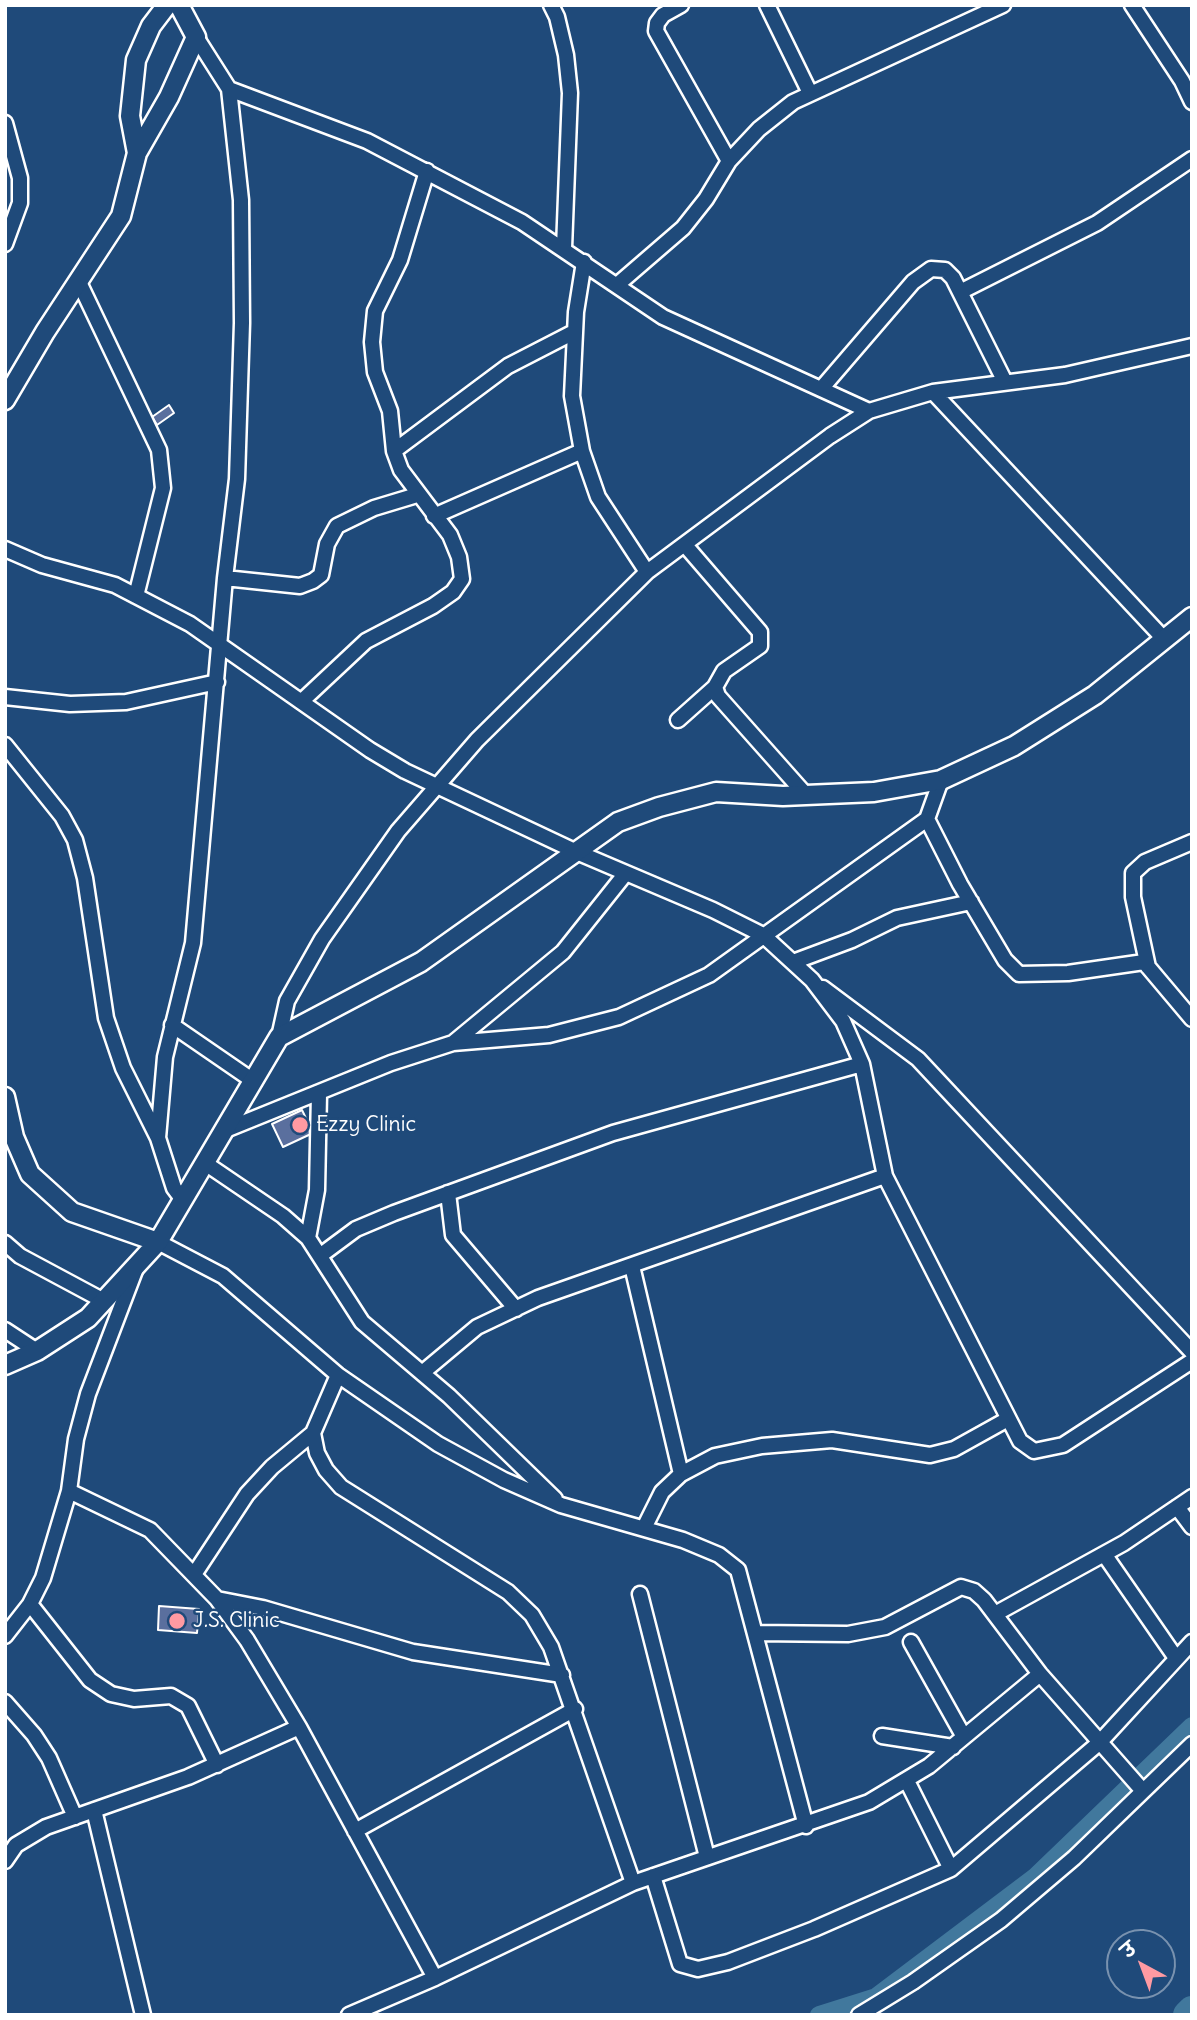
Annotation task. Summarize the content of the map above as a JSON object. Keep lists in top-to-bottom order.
{
  "places": ["Ezzy Clinic", "J.S. Clinic"],
  "north": "top left"
}
